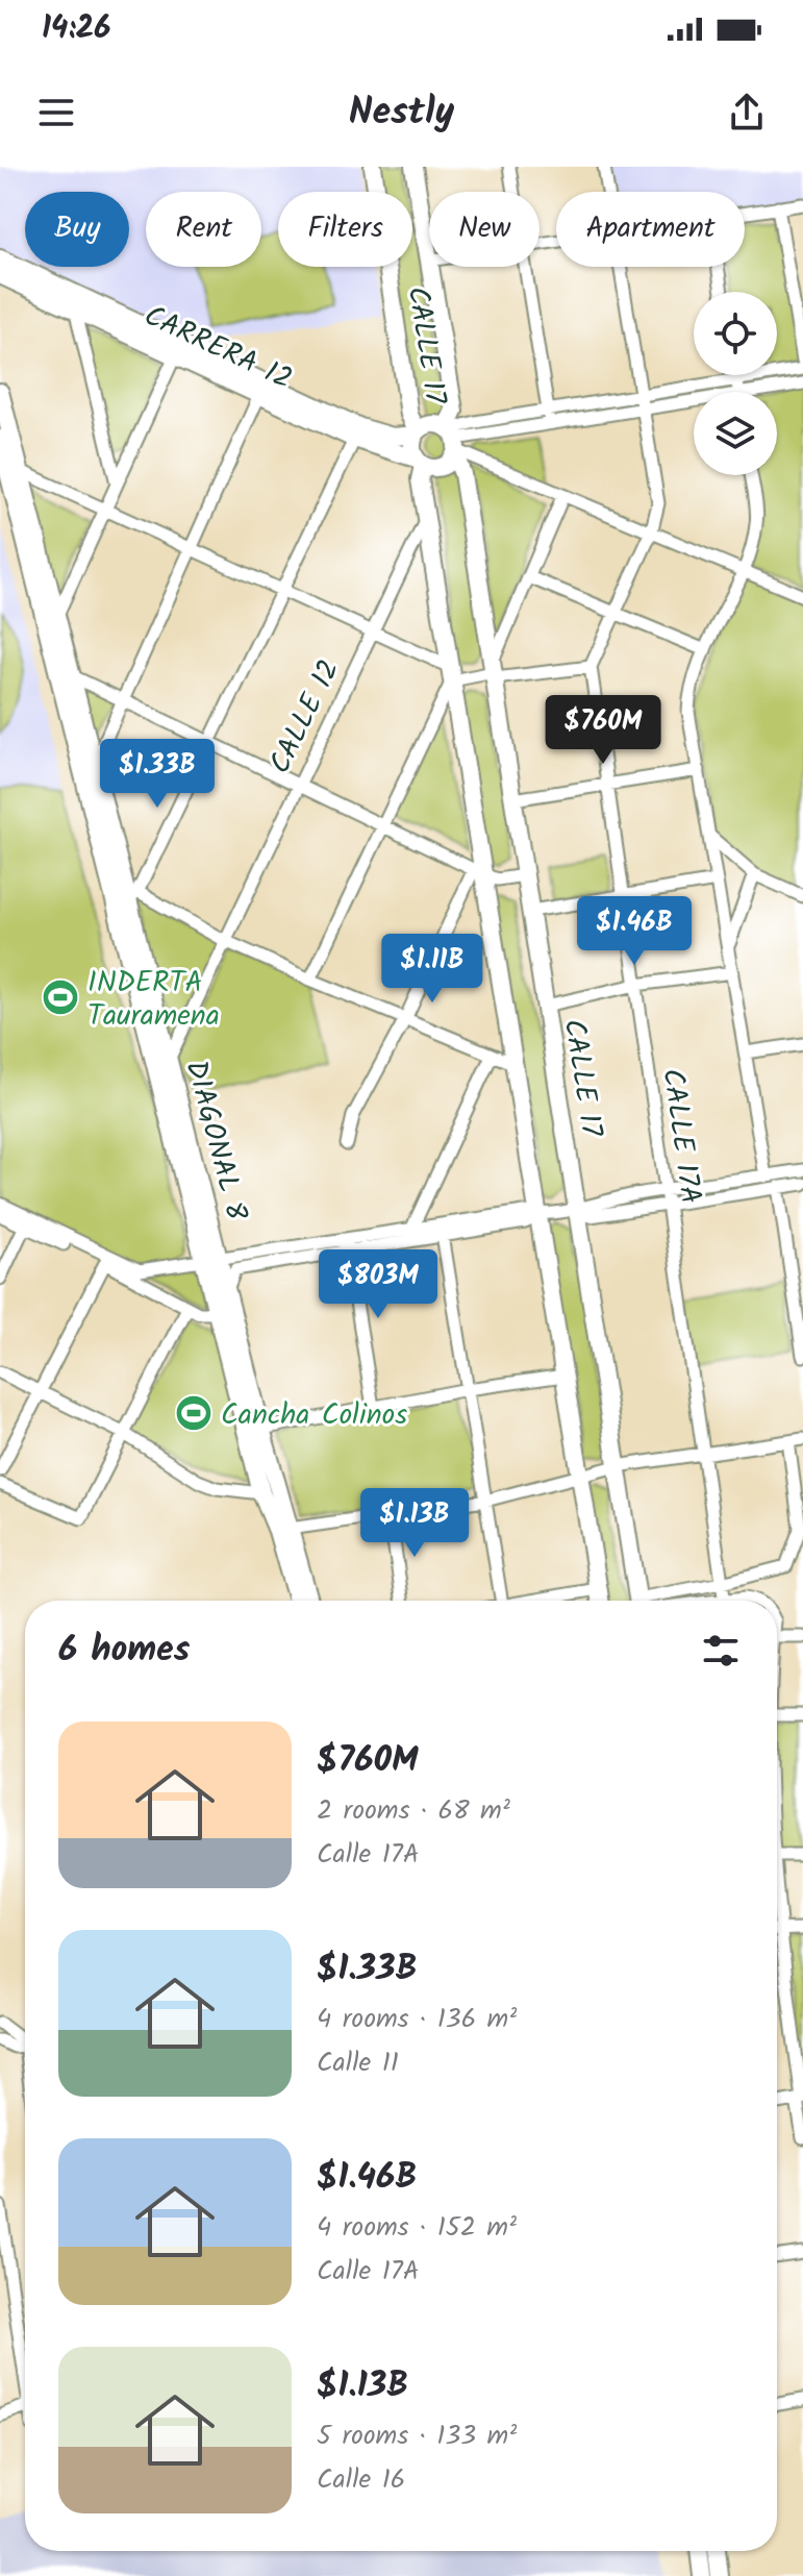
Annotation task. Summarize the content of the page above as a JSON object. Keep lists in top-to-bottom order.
{
  "streets": {
    "street": [
      "CALLE 17",
      "CARRERA 12",
      "CALLE 12",
      "CALLE 17A",
      "DIAGONAL 8"
    ]
  },
  "crossings": [
    ["CALLE 17", "CARRERA 12"],
    ["CALLE 12", "DIAGONAL 8"]
  ],
  "places": {
    "sports": ["INDERTA Tauramena", "Cancha Colinos"]
  },
  "page": {
    "status": "14:26",
    "header": "Nestly",
    "chip": [
      "Buy",
      "Rent",
      "Filters",
      "New",
      "Apartment"
    ],
    "price": [
      "$760M",
      "$1.33B",
      "$1.46B",
      "$1.11B",
      "$803M",
      "$1.13B"
    ],
    "heading": "6 homes",
    "list": [
      {
        "name": "$760M",
        "note": "2 rooms · 68 m² · Calle 17A"
      },
      {
        "name": "$1.33B",
        "note": "4 rooms · 136 m² · Calle 11"
      },
      {
        "name": "$1.46B",
        "note": "4 rooms · 152 m² · Calle 17A"
      },
      {
        "name": "$1.13B",
        "note": "5 rooms · 133 m² · Calle 16"
      }
    ]
  }
}
